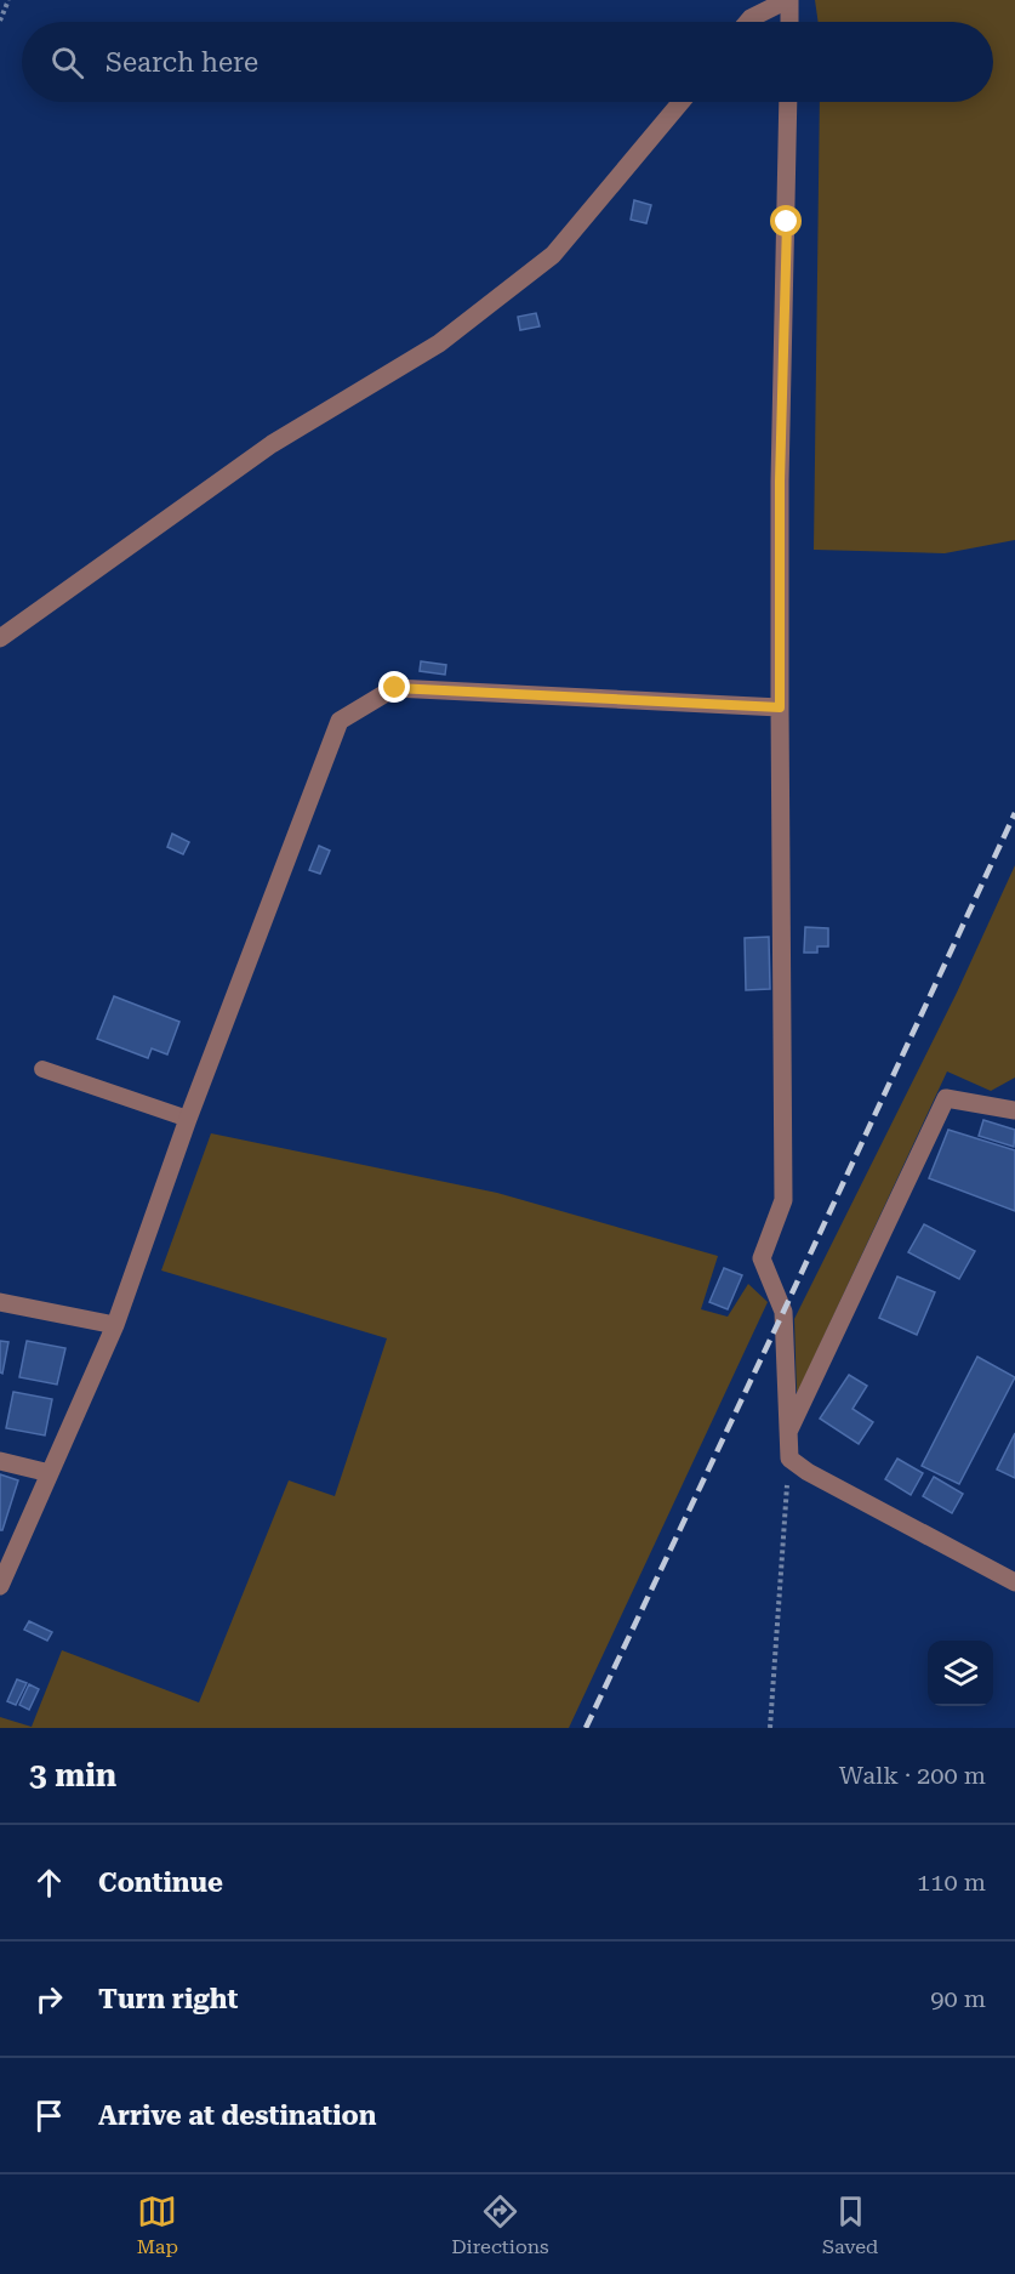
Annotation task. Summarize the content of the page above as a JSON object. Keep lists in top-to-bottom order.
{
  "page": {
    "search": "Search here",
    "heading": ["3 min", "Walk · 200 m"],
    "list": [
      ["Continue", "110 m"],
      ["Turn right", "90 m"],
      "Arrive at destination"
    ],
    "nav": ["Map", "Directions", "Saved"]
  }
}
